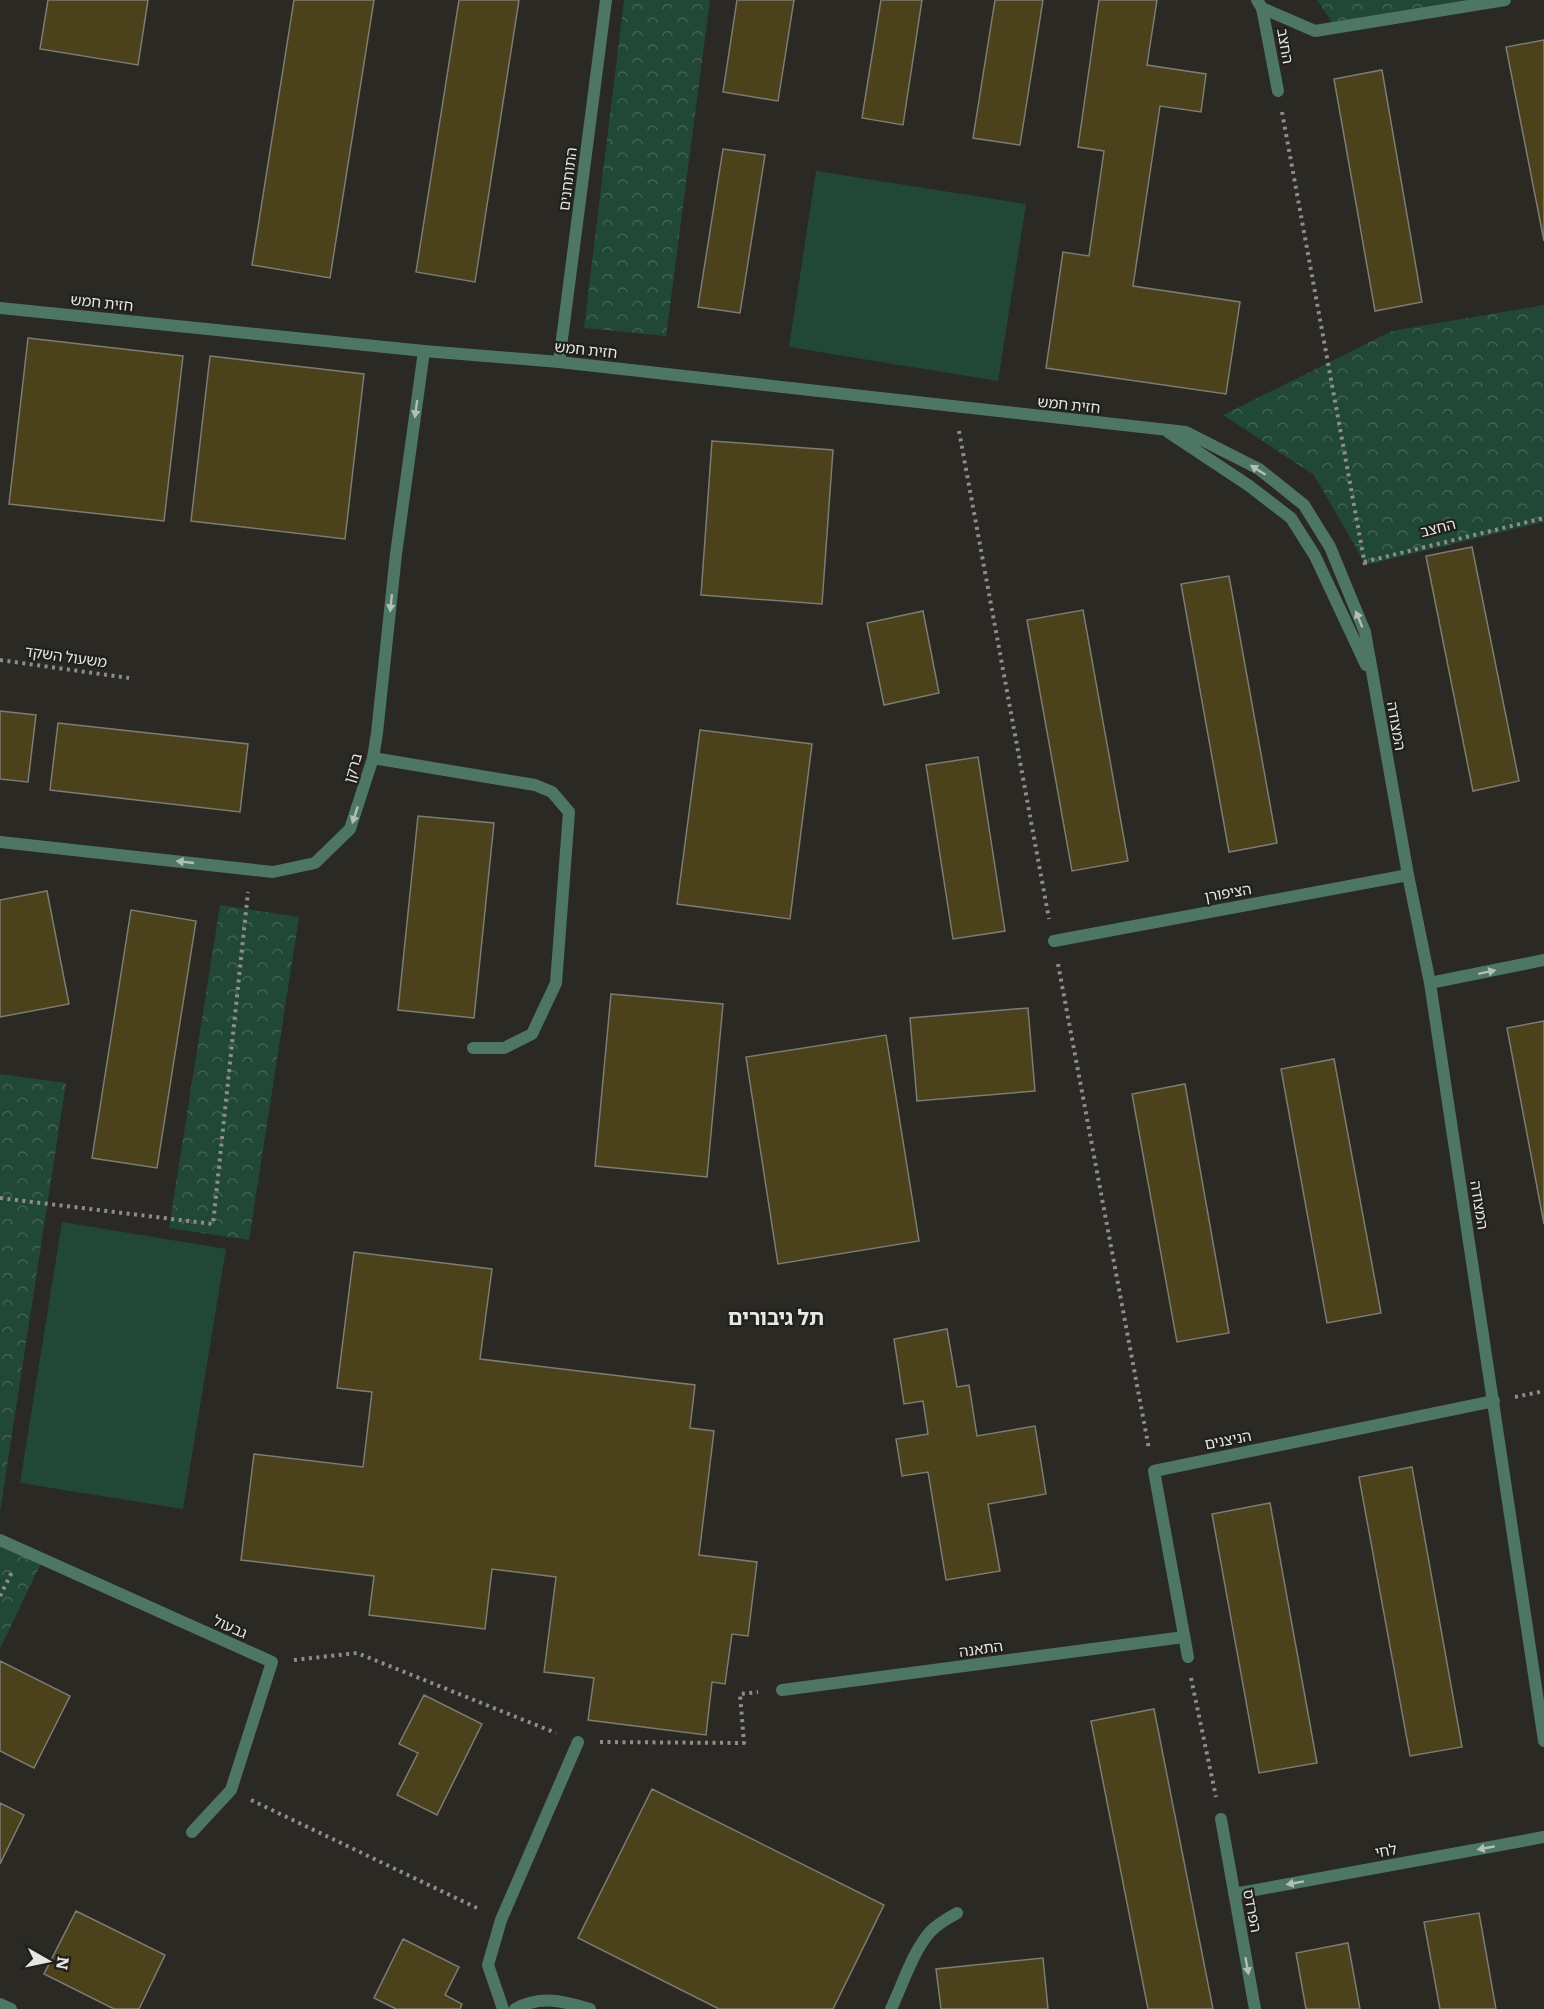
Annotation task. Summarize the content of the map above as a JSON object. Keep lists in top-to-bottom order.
{
  "streets": {
    "street": [
      "החצב",
      "התותחנים",
      "חזית חמש",
      "המצודה",
      "ברקן",
      "הציפורן",
      "הניצנים",
      "גבעול",
      "התאנה",
      "לחי",
      "הפרדס"
    ],
    "path": ["משעול השקד"]
  },
  "crossings": [
    ["החצב", "המצודה"],
    ["התותחנים", "חזית חמש"],
    ["חזית חמש", "המצודה"],
    ["חזית חמש", "ברקן"],
    ["המצודה", "הציפורן"],
    ["המצודה", "הניצנים"],
    ["הניצנים", "התאנה"],
    ["לחי", "הפרדס"]
  ],
  "one_way": ["לחי", "הפרדס"],
  "districts": ["תל גיבורים"],
  "north": "right"
}
